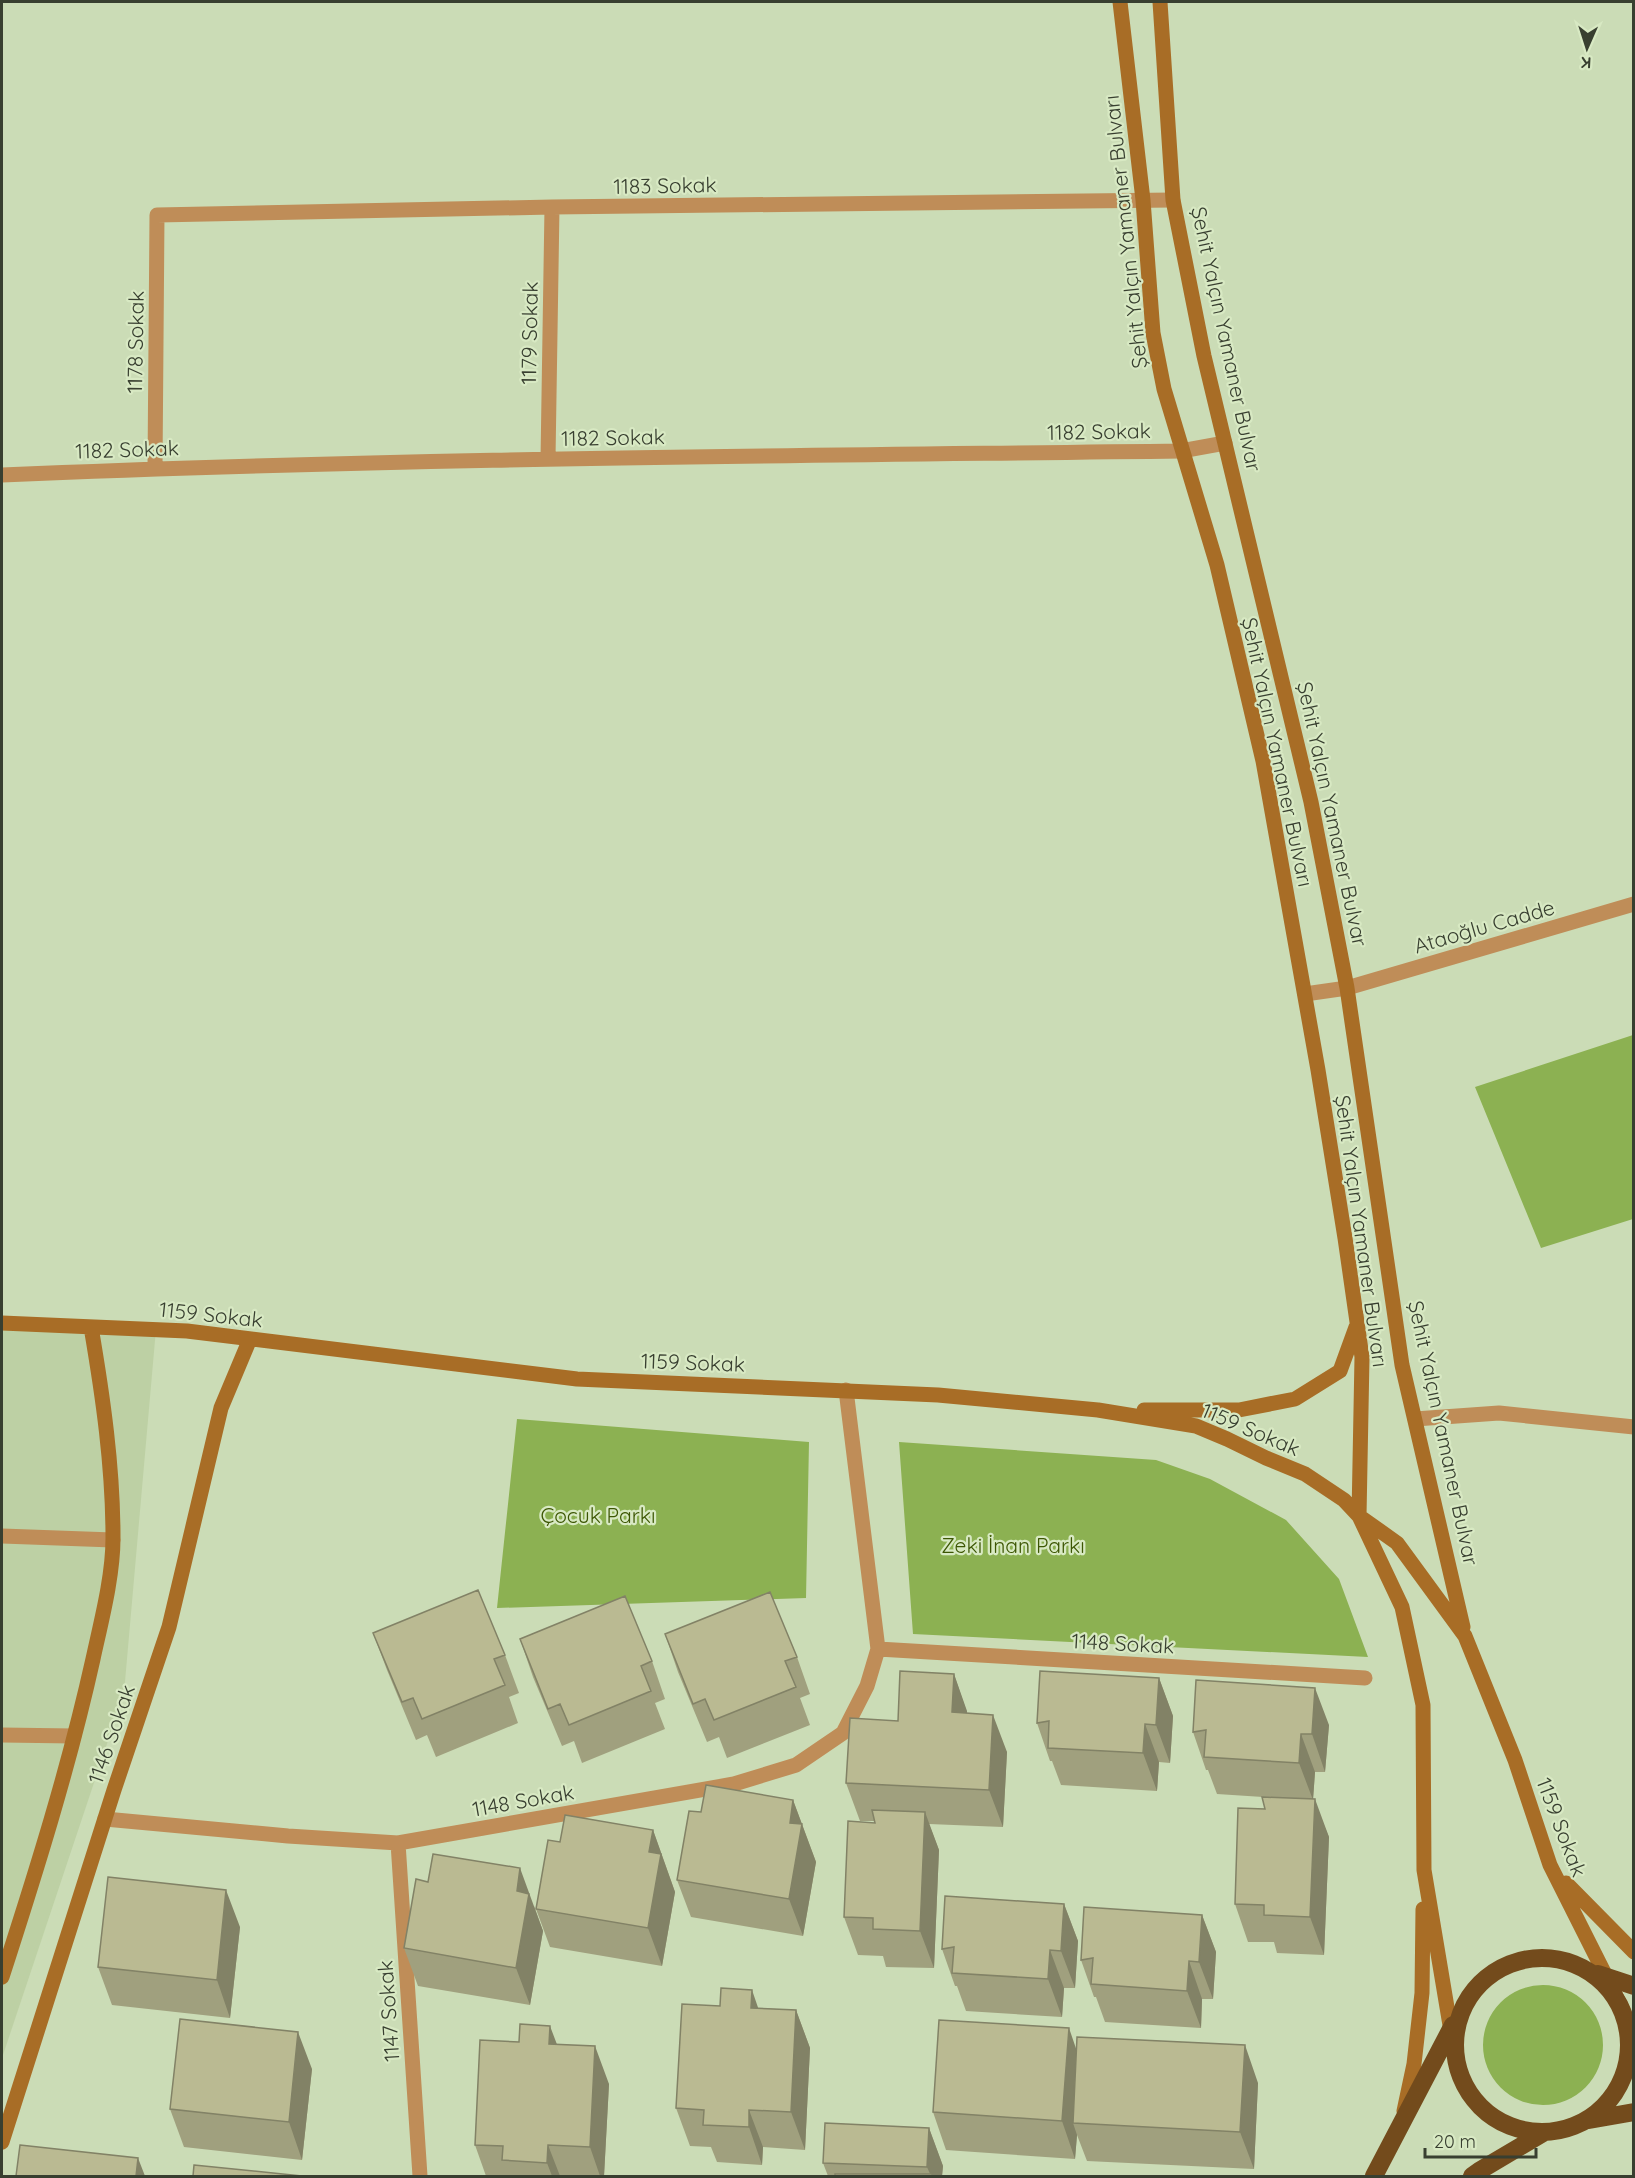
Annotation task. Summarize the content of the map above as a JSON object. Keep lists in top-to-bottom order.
{
  "streets": {
    "street": [
      "1183 Sokak",
      "Şehit Yalçın Yamaner Bulvarı",
      "1179 Sokak",
      "Şehit Yalçın Yamaner Bulvar",
      "1178 Sokak",
      "1182 Sokak",
      "Ataoğlu Cadde",
      "1159 Sokak",
      "1148 Sokak",
      "1146 Sokak",
      "1147 Sokak"
    ]
  },
  "crossings": [
    ["1183 Sokak", "Şehit Yalçın Yamaner Bulvarı"],
    ["1183 Sokak", "1179 Sokak"],
    ["1183 Sokak", "Şehit Yalçın Yamaner Bulvar"],
    ["1183 Sokak", "1178 Sokak"],
    ["Şehit Yalçın Yamaner Bulvarı", "1182 Sokak"],
    ["Şehit Yalçın Yamaner Bulvarı", "Ataoğlu Cadde"],
    ["Şehit Yalçın Yamaner Bulvarı", "1159 Sokak"],
    ["1179 Sokak", "1182 Sokak"],
    ["Şehit Yalçın Yamaner Bulvar", "1182 Sokak"],
    ["Şehit Yalçın Yamaner Bulvar", "Ataoğlu Cadde"],
    ["Şehit Yalçın Yamaner Bulvar", "1159 Sokak"],
    ["1178 Sokak", "1182 Sokak"],
    ["1159 Sokak", "1148 Sokak"],
    ["1159 Sokak", "1146 Sokak"],
    ["1148 Sokak", "1146 Sokak"],
    ["1148 Sokak", "1147 Sokak"]
  ],
  "parks": ["Çocuk Parkı", "Zeki İnan Parkı"],
  "scale_bar": "20 m",
  "north": "bottom"
}
